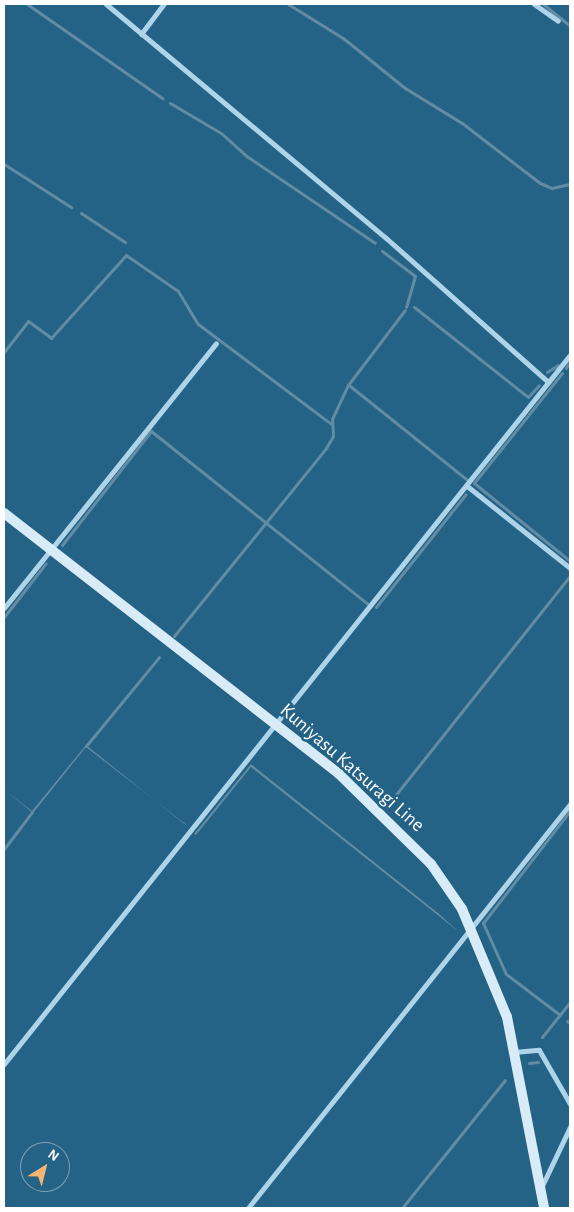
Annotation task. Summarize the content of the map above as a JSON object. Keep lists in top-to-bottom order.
{
  "streets": {
    "main road": ["Kuniyasu Katsuragi Line"]
  },
  "north": "top right"
}
